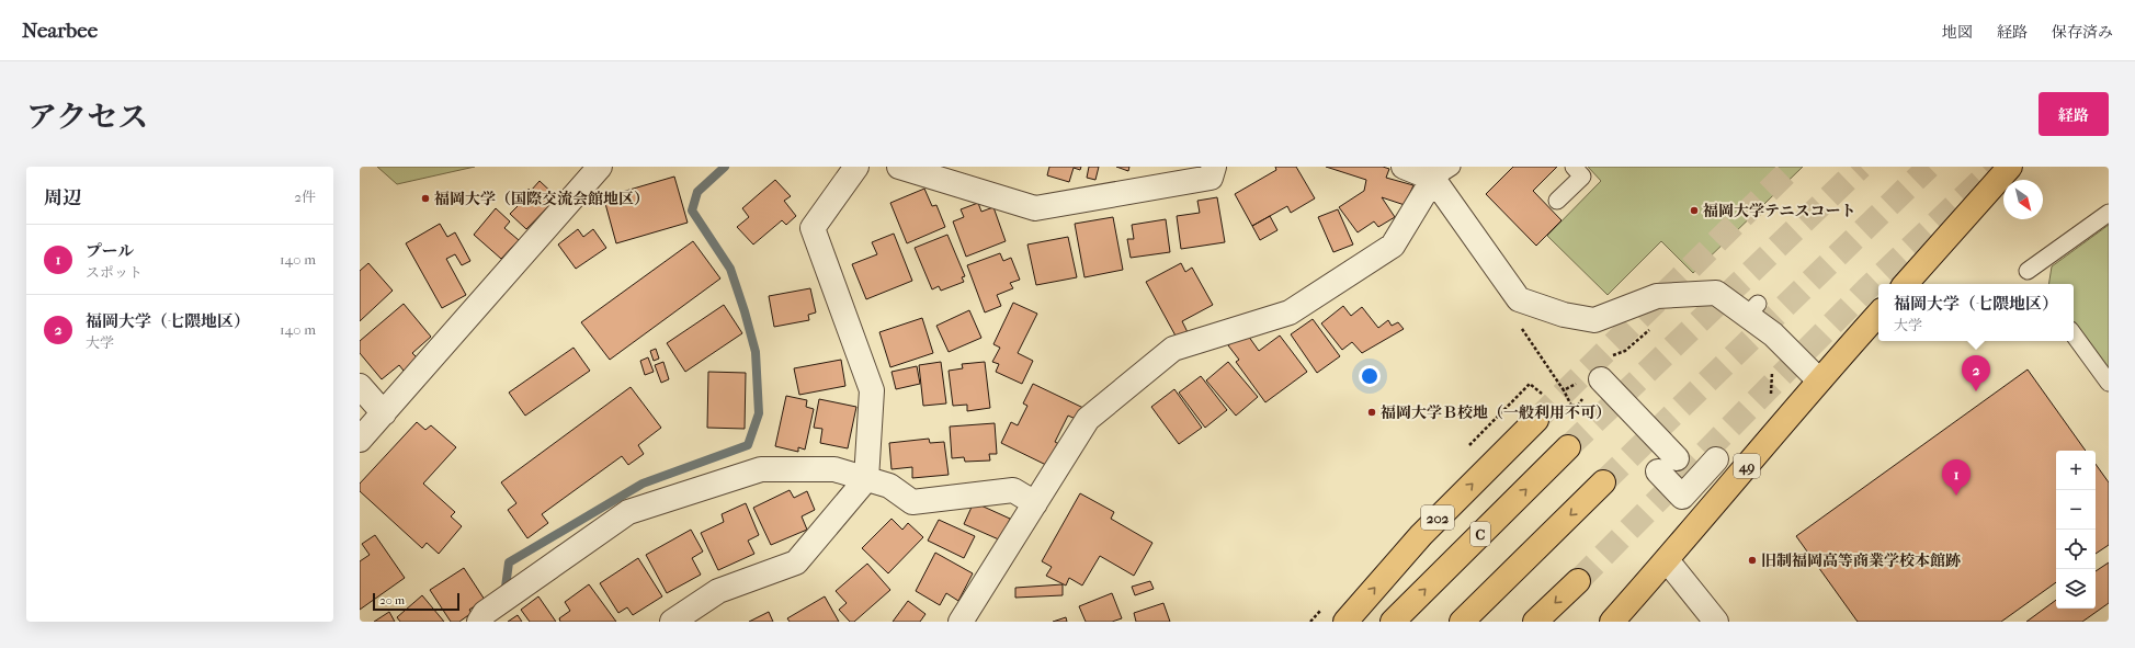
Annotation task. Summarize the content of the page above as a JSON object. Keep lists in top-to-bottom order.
{
  "streets": {
    "main road": ["49", "202", "C"]
  },
  "places": [
    "福岡大学（国際交流会館地区）",
    "福岡大学テニスコート",
    "福岡大学Ｂ校地（一般利用不可）",
    "旧制福岡高等商業学校本館跡"
  ],
  "scale_bar": "20 m",
  "north": "bottom right",
  "page": {
    "header": "Nearbee",
    "nav": ["地図", "経路", "保存済み"],
    "title": "アクセス",
    "buttons": "経路",
    "heading": ["周辺", "2件"],
    "list": [
      {
        "mark": "1",
        "name": "プール",
        "note": "スポット",
        "value": "140 m"
      },
      {
        "mark": "2",
        "name": "福岡大学（七隈地区）",
        "note": "大学",
        "value": "140 m"
      }
    ],
    "popup": ["福岡大学（七隈地区）", "大学"],
    "pins": ["2", "1"],
    "map_buttons": ["+", "−"],
    "scale": "20 m"
  }
}
